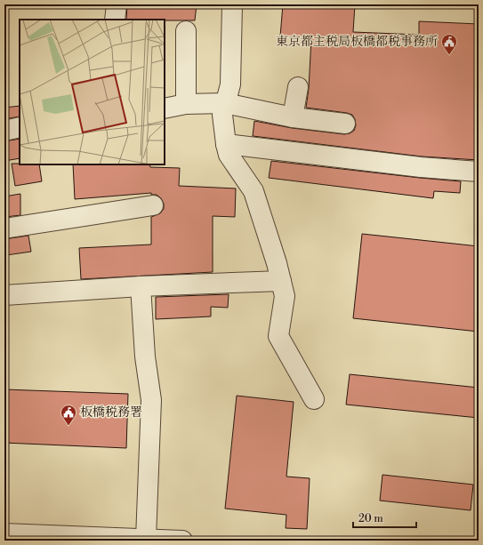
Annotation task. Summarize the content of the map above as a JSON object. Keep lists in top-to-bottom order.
{
  "places": {
    "public building": ["東京都主税局板橋都税事務所", "板橋税務署"]
  },
  "scale_bar": "20 m"
}
